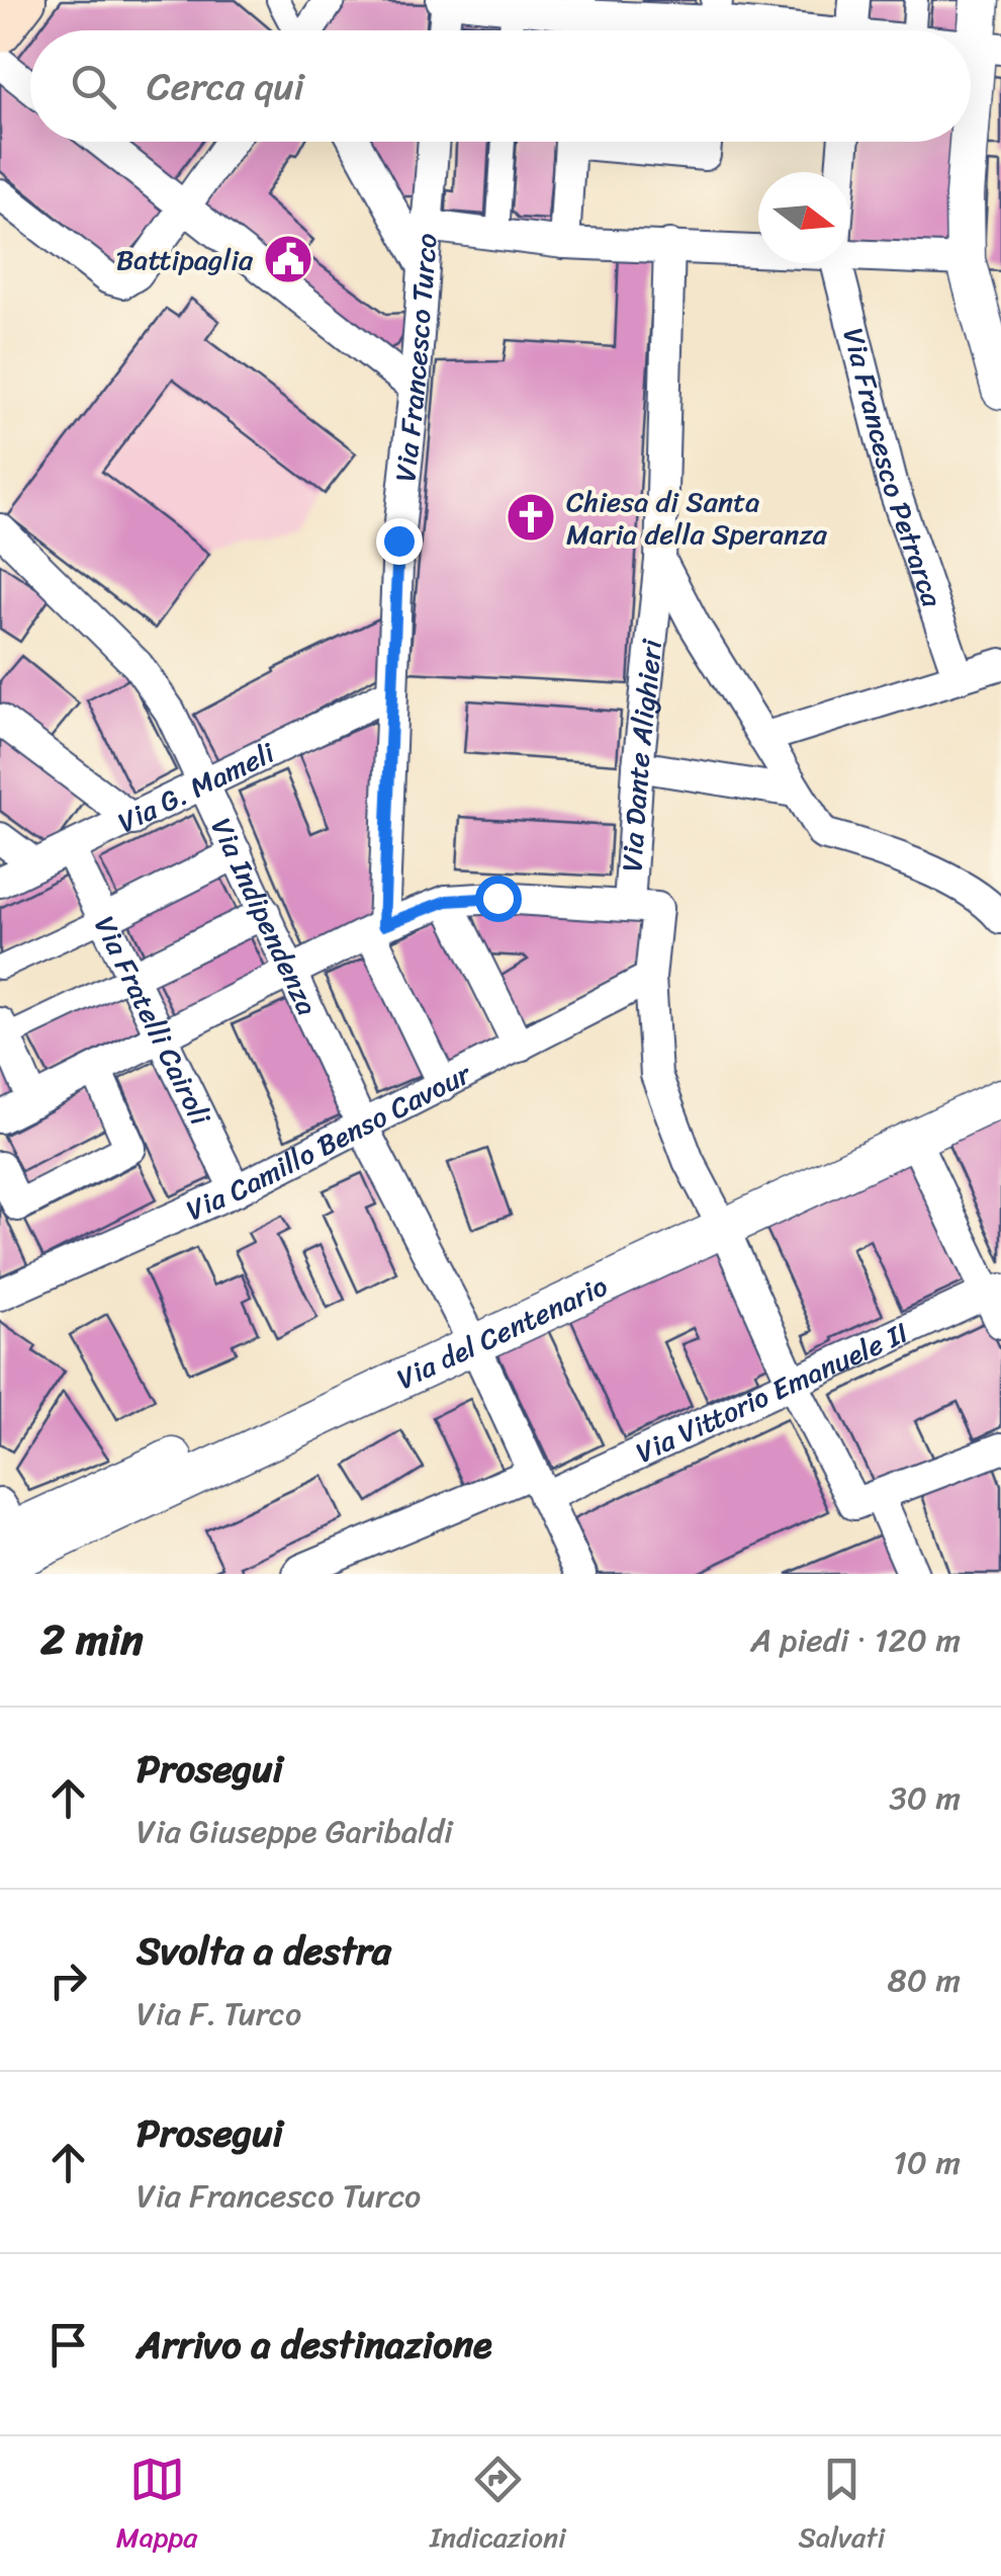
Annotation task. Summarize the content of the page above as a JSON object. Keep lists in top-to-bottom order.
{
  "streets": {
    "street": [
      "Via Francesco Turco",
      "Via Francesco Petrarca",
      "Via Dante Alighieri",
      "Via G. Mameli",
      "Via Indipendenza",
      "Via Fratelli Cairoli",
      "Via Camillo Benso Cavour",
      "Via del Centenario",
      "Via Vittorio Emanuele II"
    ]
  },
  "crossings": [
    ["Via Francesco Turco", "Via G. Mameli"],
    ["Via Dante Alighieri", "Via Camillo Benso Cavour"],
    ["Via Dante Alighieri", "Via del Centenario"],
    ["Via Dante Alighieri", "Via Vittorio Emanuele II"],
    ["Via G. Mameli", "Via Indipendenza"],
    ["Via G. Mameli", "Via Fratelli Cairoli"],
    ["Via Indipendenza", "Via Camillo Benso Cavour"],
    ["Via Indipendenza", "Via del Centenario"],
    ["Via Indipendenza", "Via Vittorio Emanuele II"],
    ["Via Fratelli Cairoli", "Via Camillo Benso Cavour"]
  ],
  "places": {
    "public building": ["Battipaglia"],
    "church": ["Chiesa di Santa Maria della Speranza"]
  },
  "north": "right",
  "page": {
    "search": "Cerca qui",
    "heading": ["2 min", "A piedi · 120 m"],
    "list": [
      ["Prosegui", "Via Giuseppe Garibaldi", "30 m"],
      ["Svolta a destra", "Via F. Turco", "80 m"],
      ["Prosegui", "Via Francesco Turco", "10 m"],
      "Arrivo a destinazione"
    ],
    "nav": ["Mappa", "Indicazioni", "Salvati"]
  }
}
